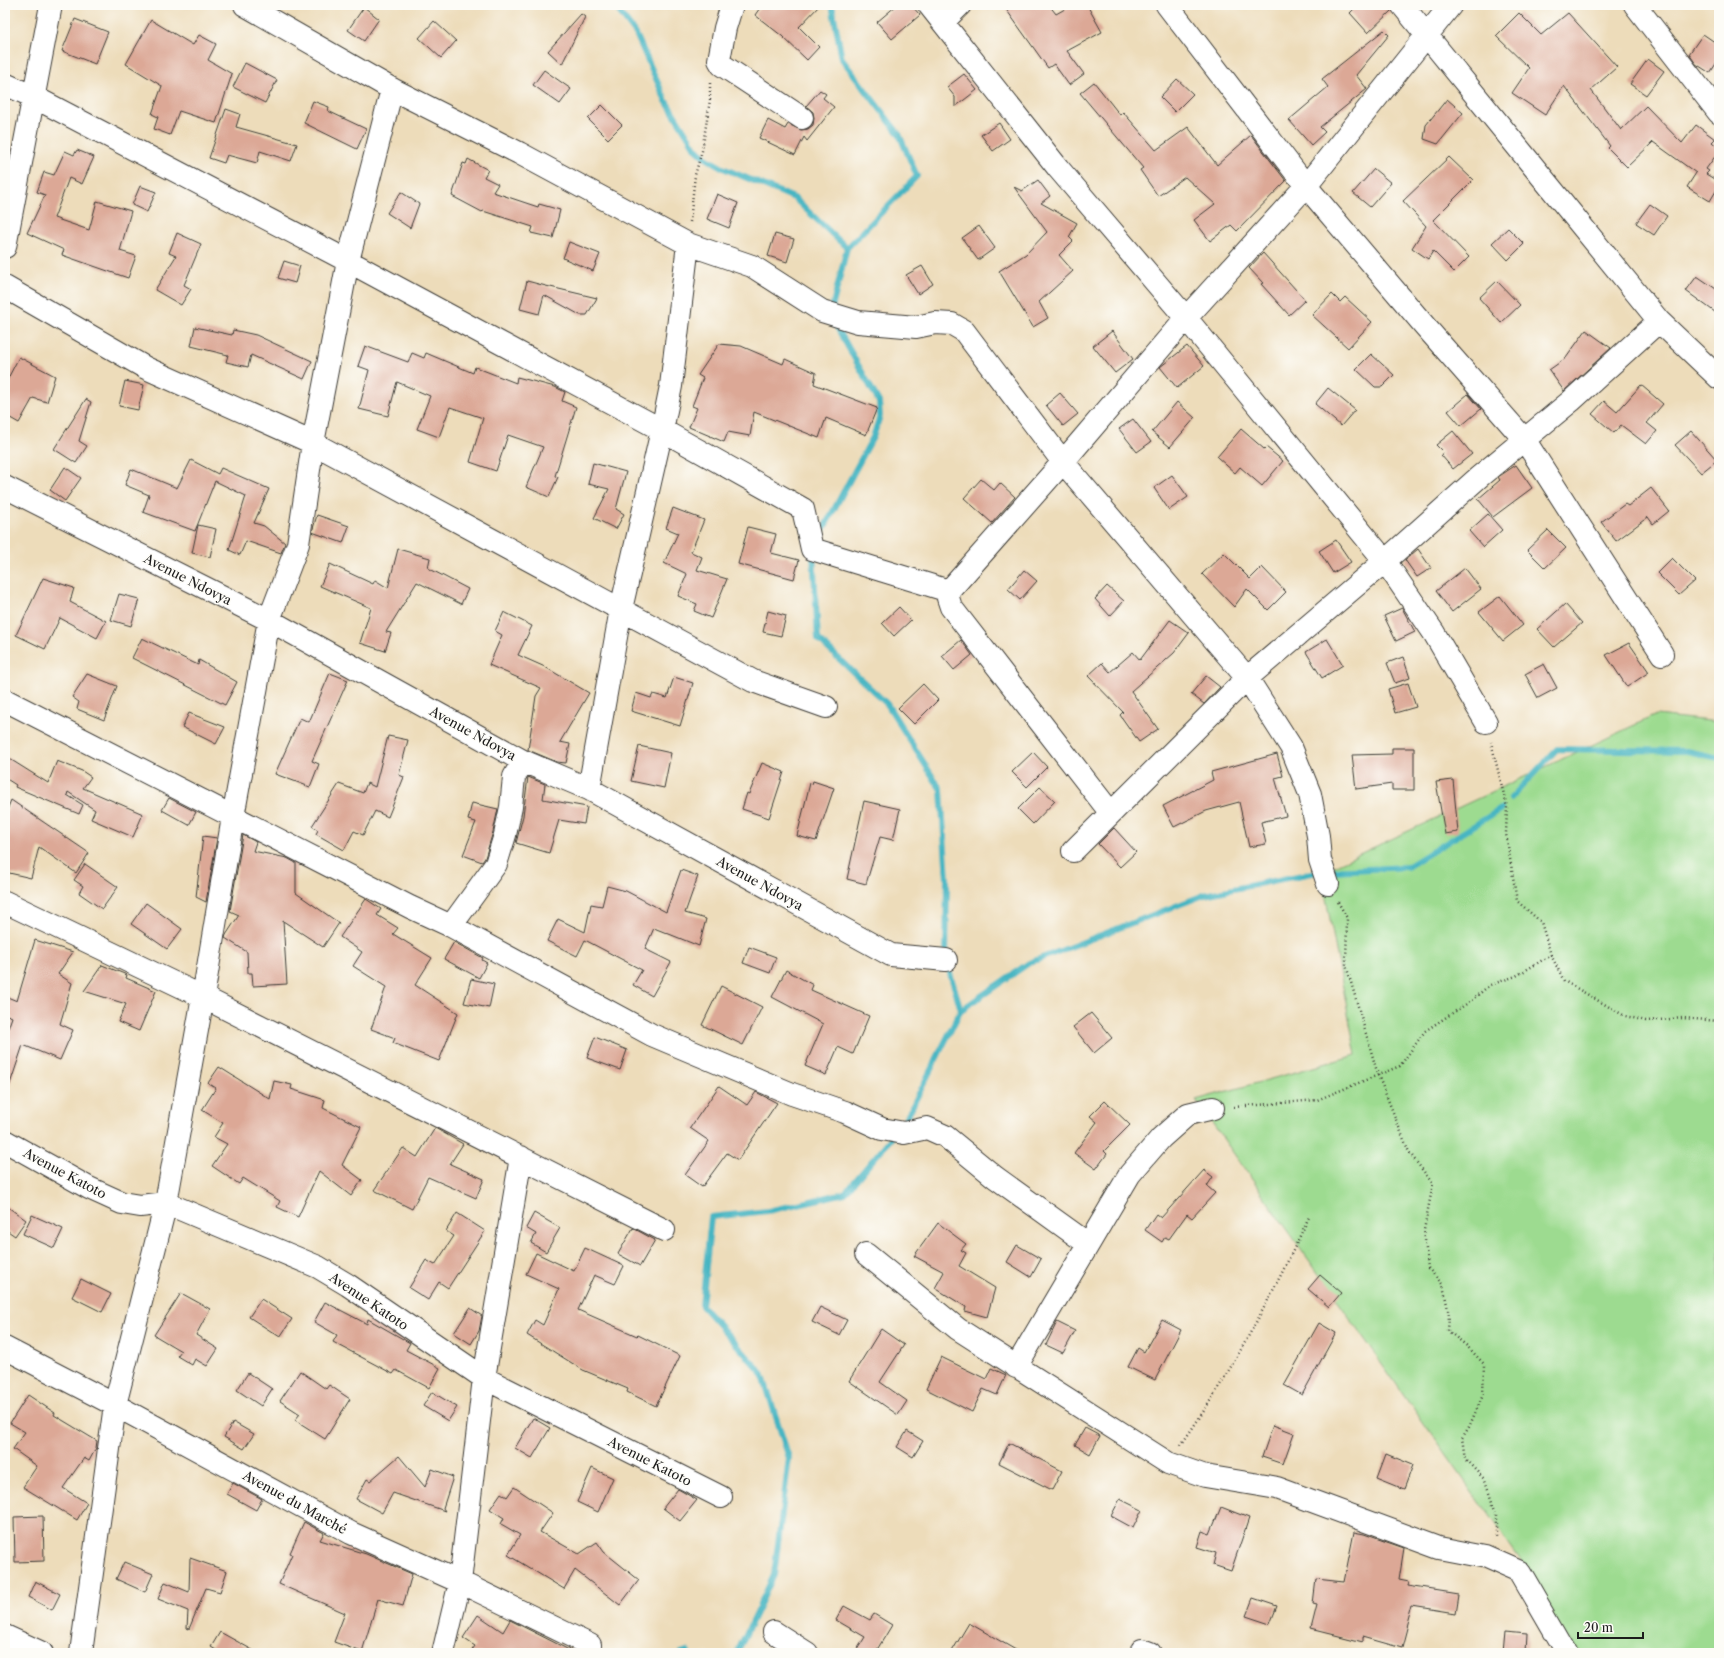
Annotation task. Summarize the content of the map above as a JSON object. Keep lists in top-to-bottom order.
{
  "streets": {
    "street": ["Avenue Ndovya", "Avenue Katoto", "Avenue du Marché"]
  },
  "scale_bar": "20 m"
}
